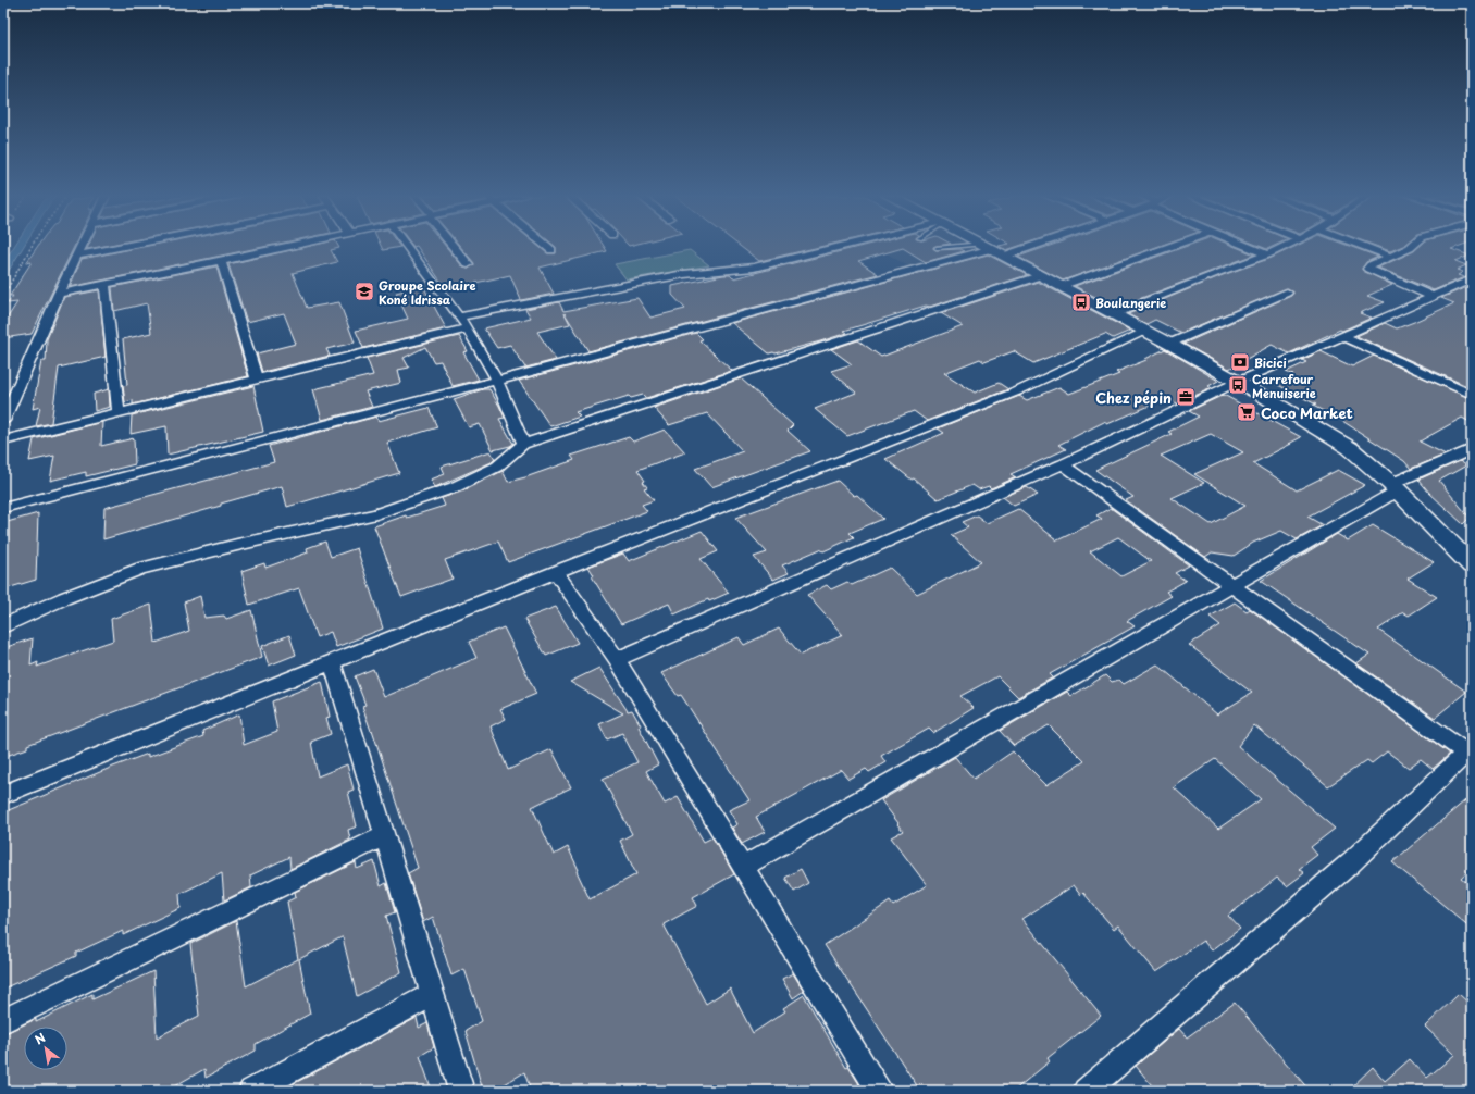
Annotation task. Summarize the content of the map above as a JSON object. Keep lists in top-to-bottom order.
{
  "places": {
    "school or university": ["Groupe Scolaire Koné Idrissa"],
    "bus stop": ["Boulangerie", "Carrefour Menuiserie"],
    "bank": ["Bicici"],
    "office": ["Chez pépin"],
    "supermarket": ["Coco Market"]
  },
  "north": "top left"
}
